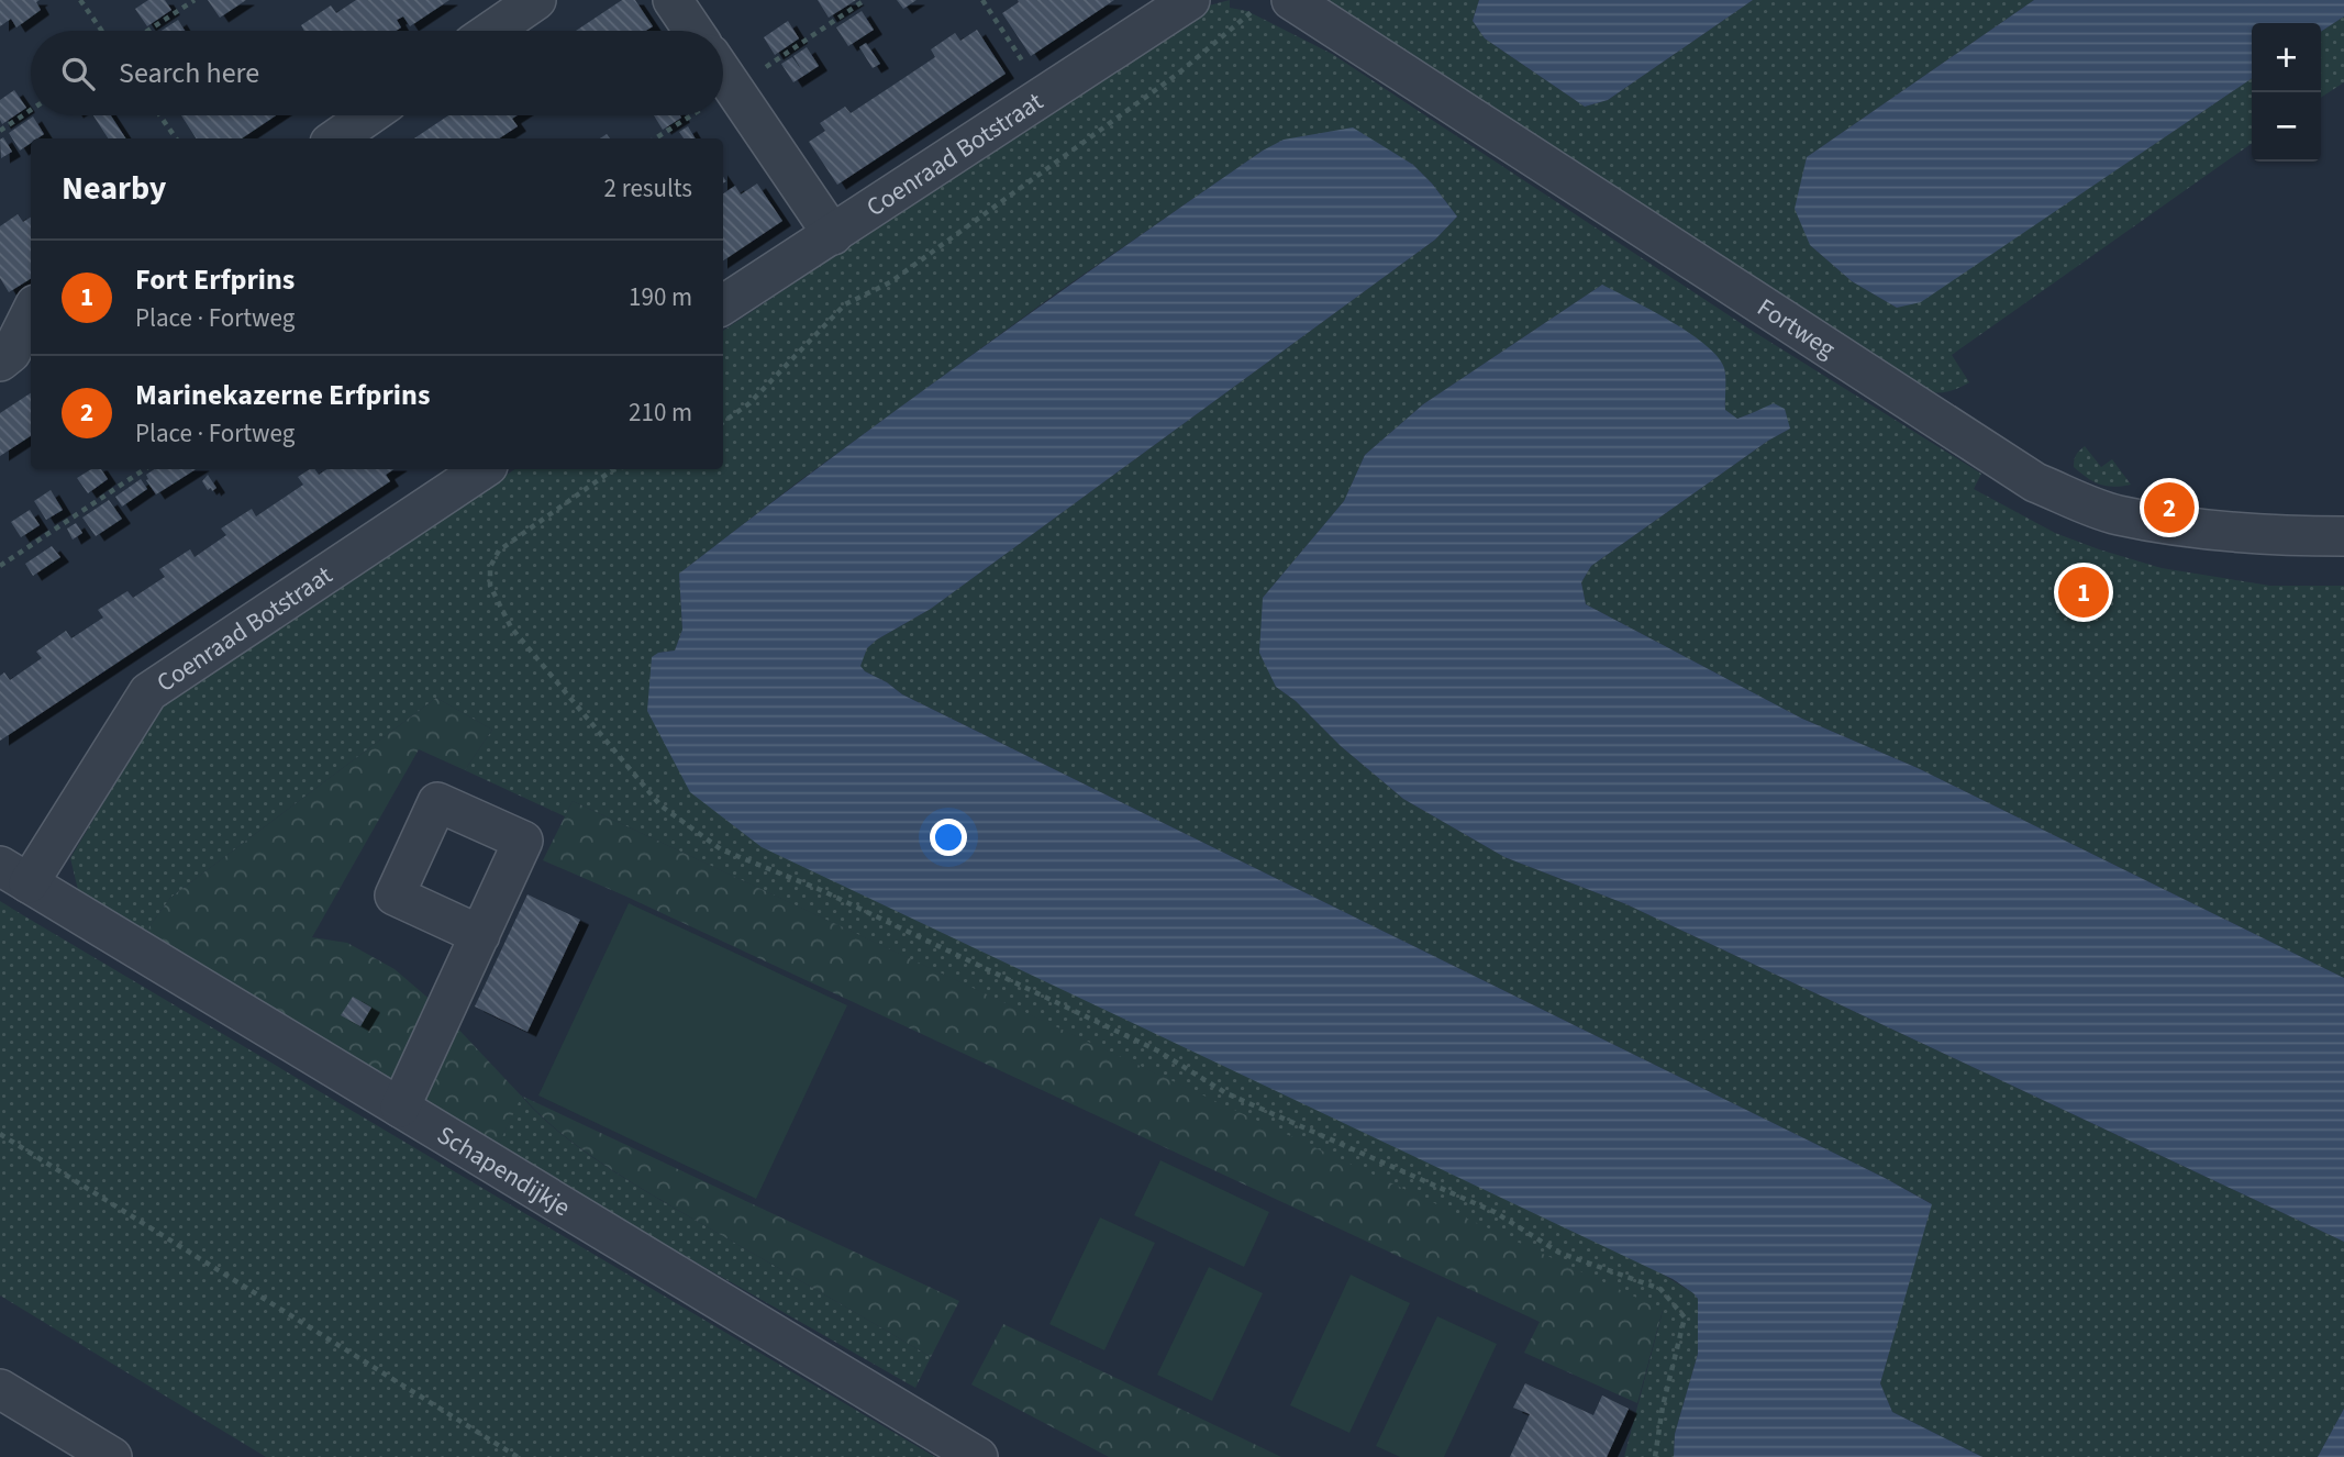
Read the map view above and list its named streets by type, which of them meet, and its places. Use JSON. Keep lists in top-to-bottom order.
{
  "streets": {
    "street": ["Coenraad Botstraat", "Fortweg", "Schapendijkje"]
  },
  "crossings": [
    ["Coenraad Botstraat", "Schapendijkje"]
  ],
  "page": {
    "map_buttons": ["+", "−"],
    "search": "Search here",
    "heading": ["Nearby", "2 results"],
    "list": [
      {
        "mark": "1",
        "name": "Fort Erfprins",
        "note": "Place · Fortweg",
        "value": "190 m"
      },
      {
        "mark": "2",
        "name": "Marinekazerne Erfprins",
        "note": "Place · Fortweg",
        "value": "210 m"
      }
    ],
    "pins": ["2", "1"]
  }
}
